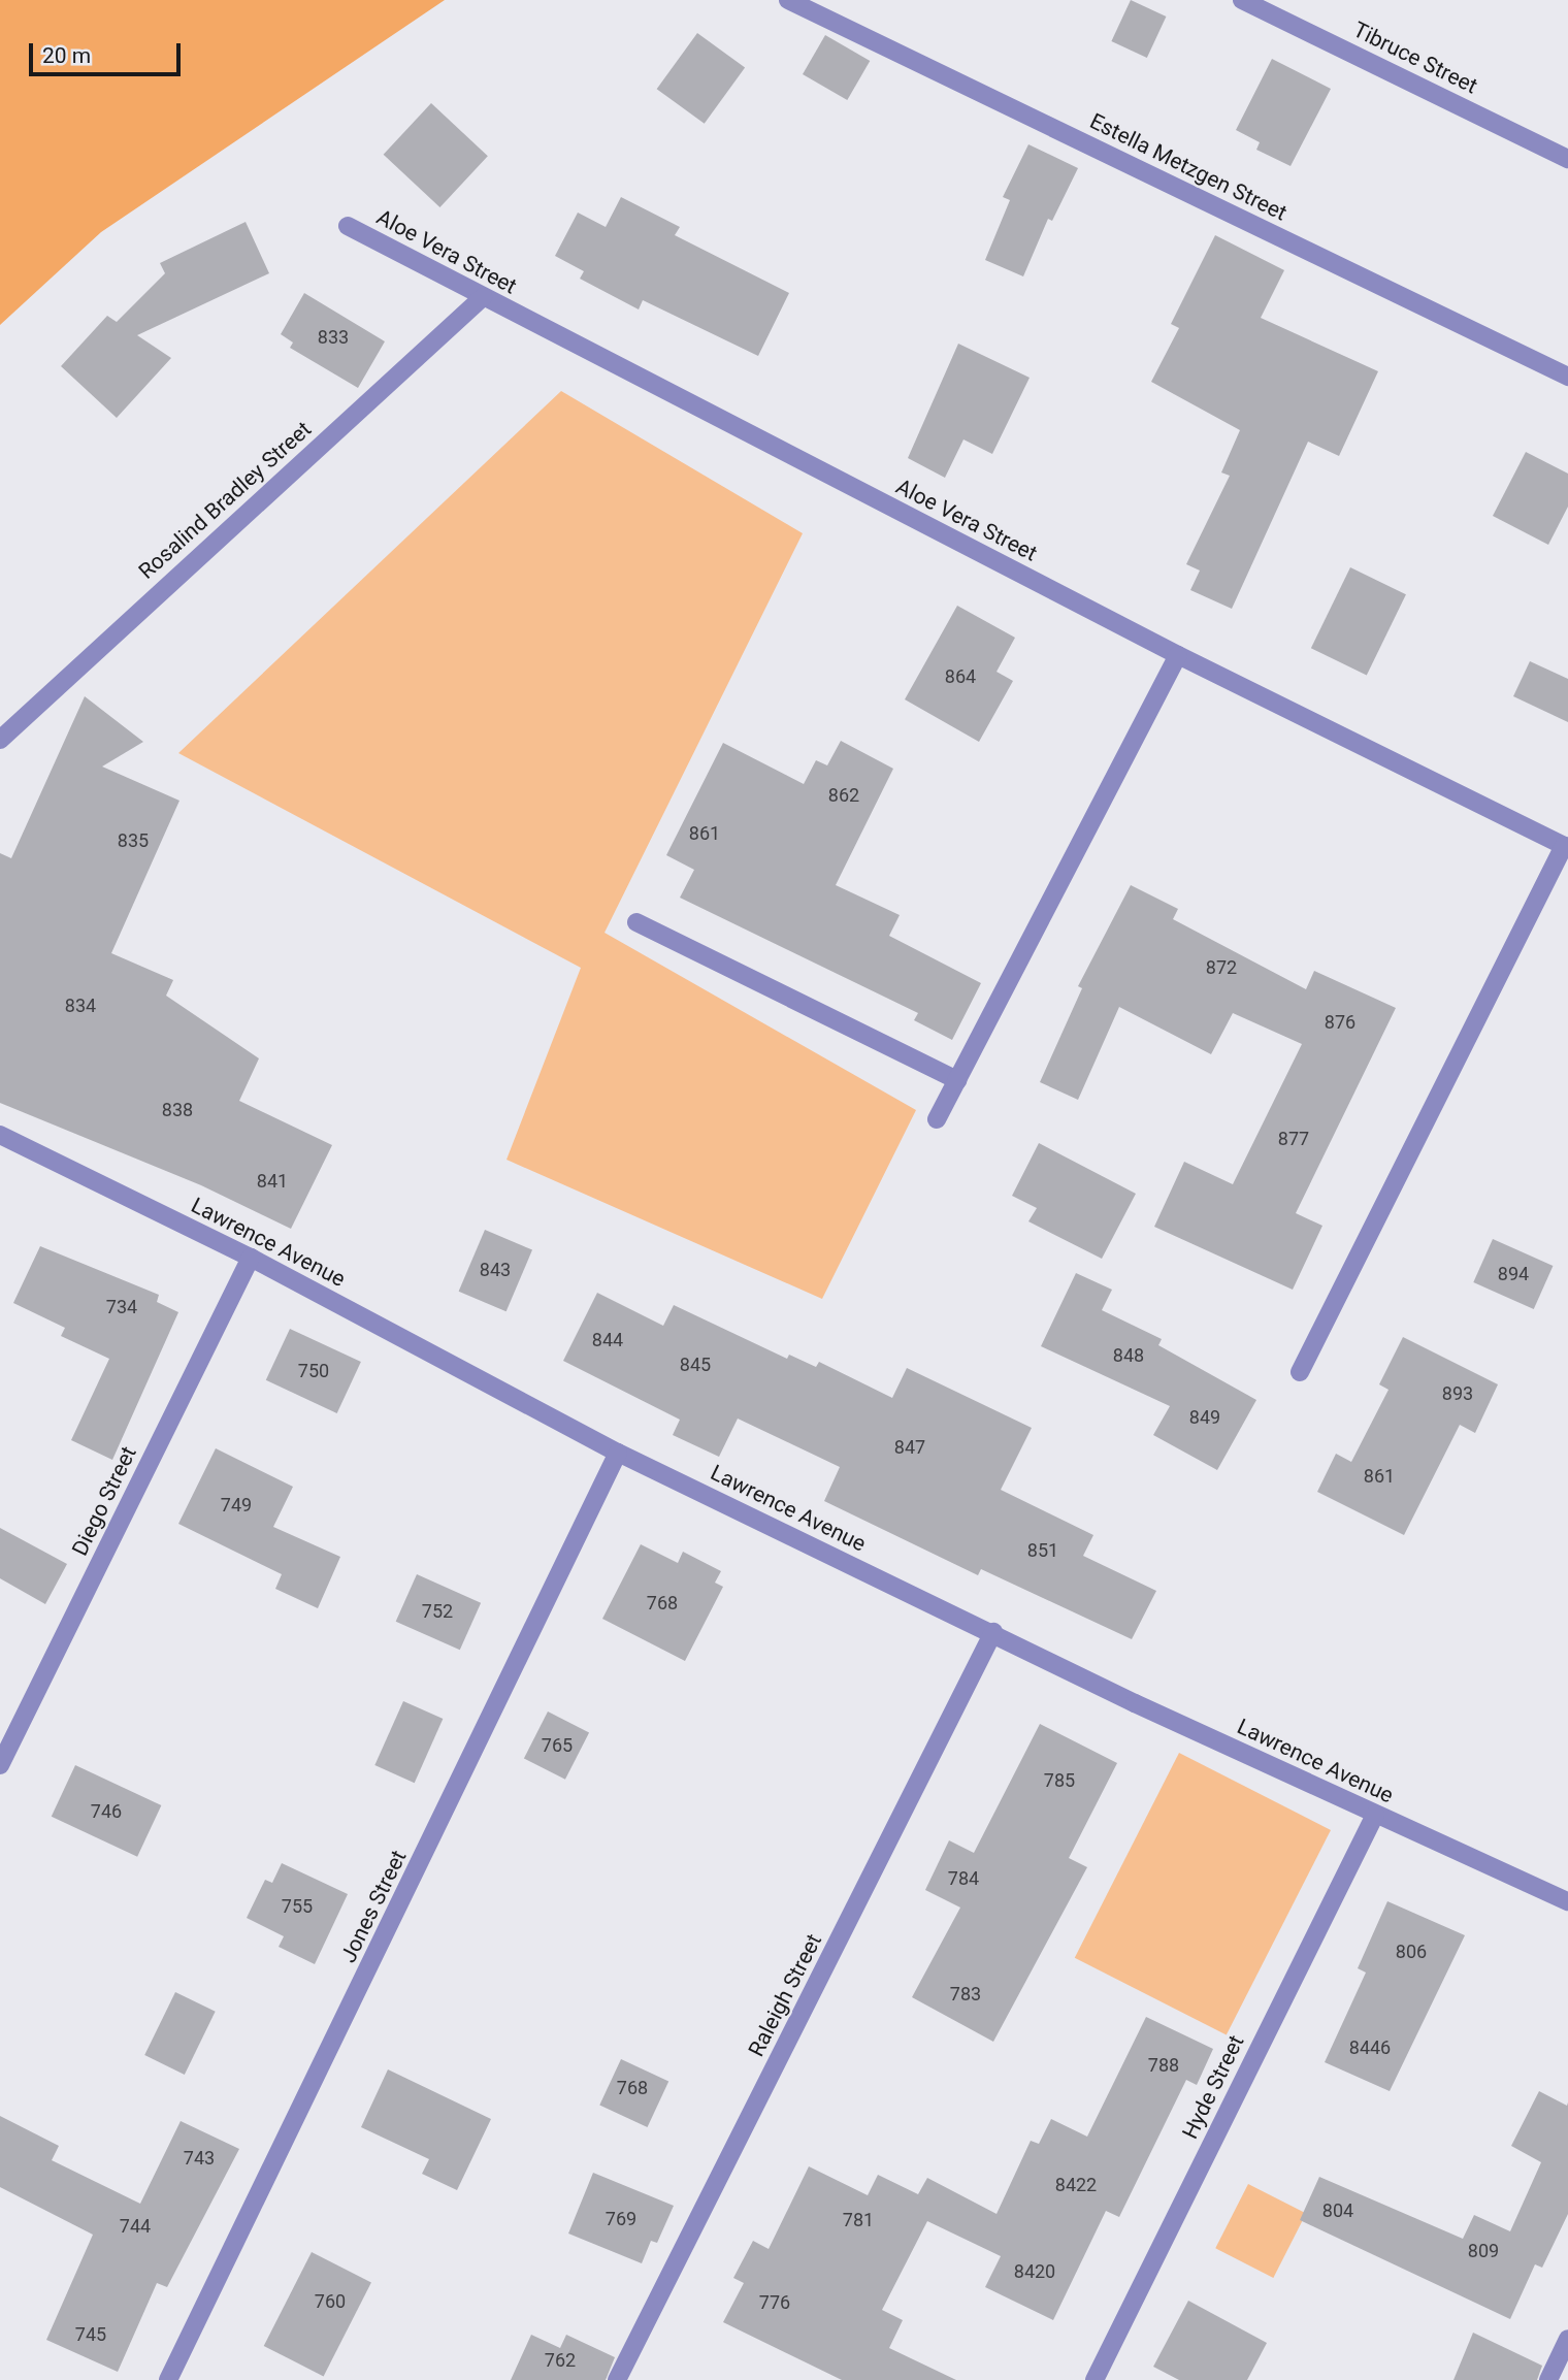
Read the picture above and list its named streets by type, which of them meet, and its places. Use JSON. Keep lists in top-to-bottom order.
{
  "streets": {
    "street": [
      "Tibruce Street",
      "Estella Metzgen Street",
      "Aloe Vera Street",
      "Rosalind Bradley Street",
      "Lawrence Avenue",
      "Diego Street",
      "Jones Street",
      "Raleigh Street",
      "Hyde Street"
    ]
  },
  "crossings": [
    ["Aloe Vera Street", "Rosalind Bradley Street"],
    ["Lawrence Avenue", "Diego Street"],
    ["Lawrence Avenue", "Jones Street"],
    ["Lawrence Avenue", "Raleigh Street"],
    ["Lawrence Avenue", "Hyde Street"]
  ],
  "house_numbers": [
    "833",
    "864",
    "862",
    "861",
    "835",
    "872",
    "834",
    "876",
    "838",
    "877",
    "841",
    "843",
    "894",
    "734",
    "844",
    "848",
    "845",
    "750",
    "893",
    "849",
    "847",
    "861",
    "749",
    "851",
    "768",
    "752",
    "765",
    "785",
    "746",
    "784",
    "755",
    "806",
    "783",
    "8446",
    "788",
    "768",
    "743",
    "8422",
    "804",
    "769",
    "781",
    "744",
    "809",
    "8420",
    "760",
    "776",
    "745",
    "762"
  ],
  "scale_bar": "20 m"
}
